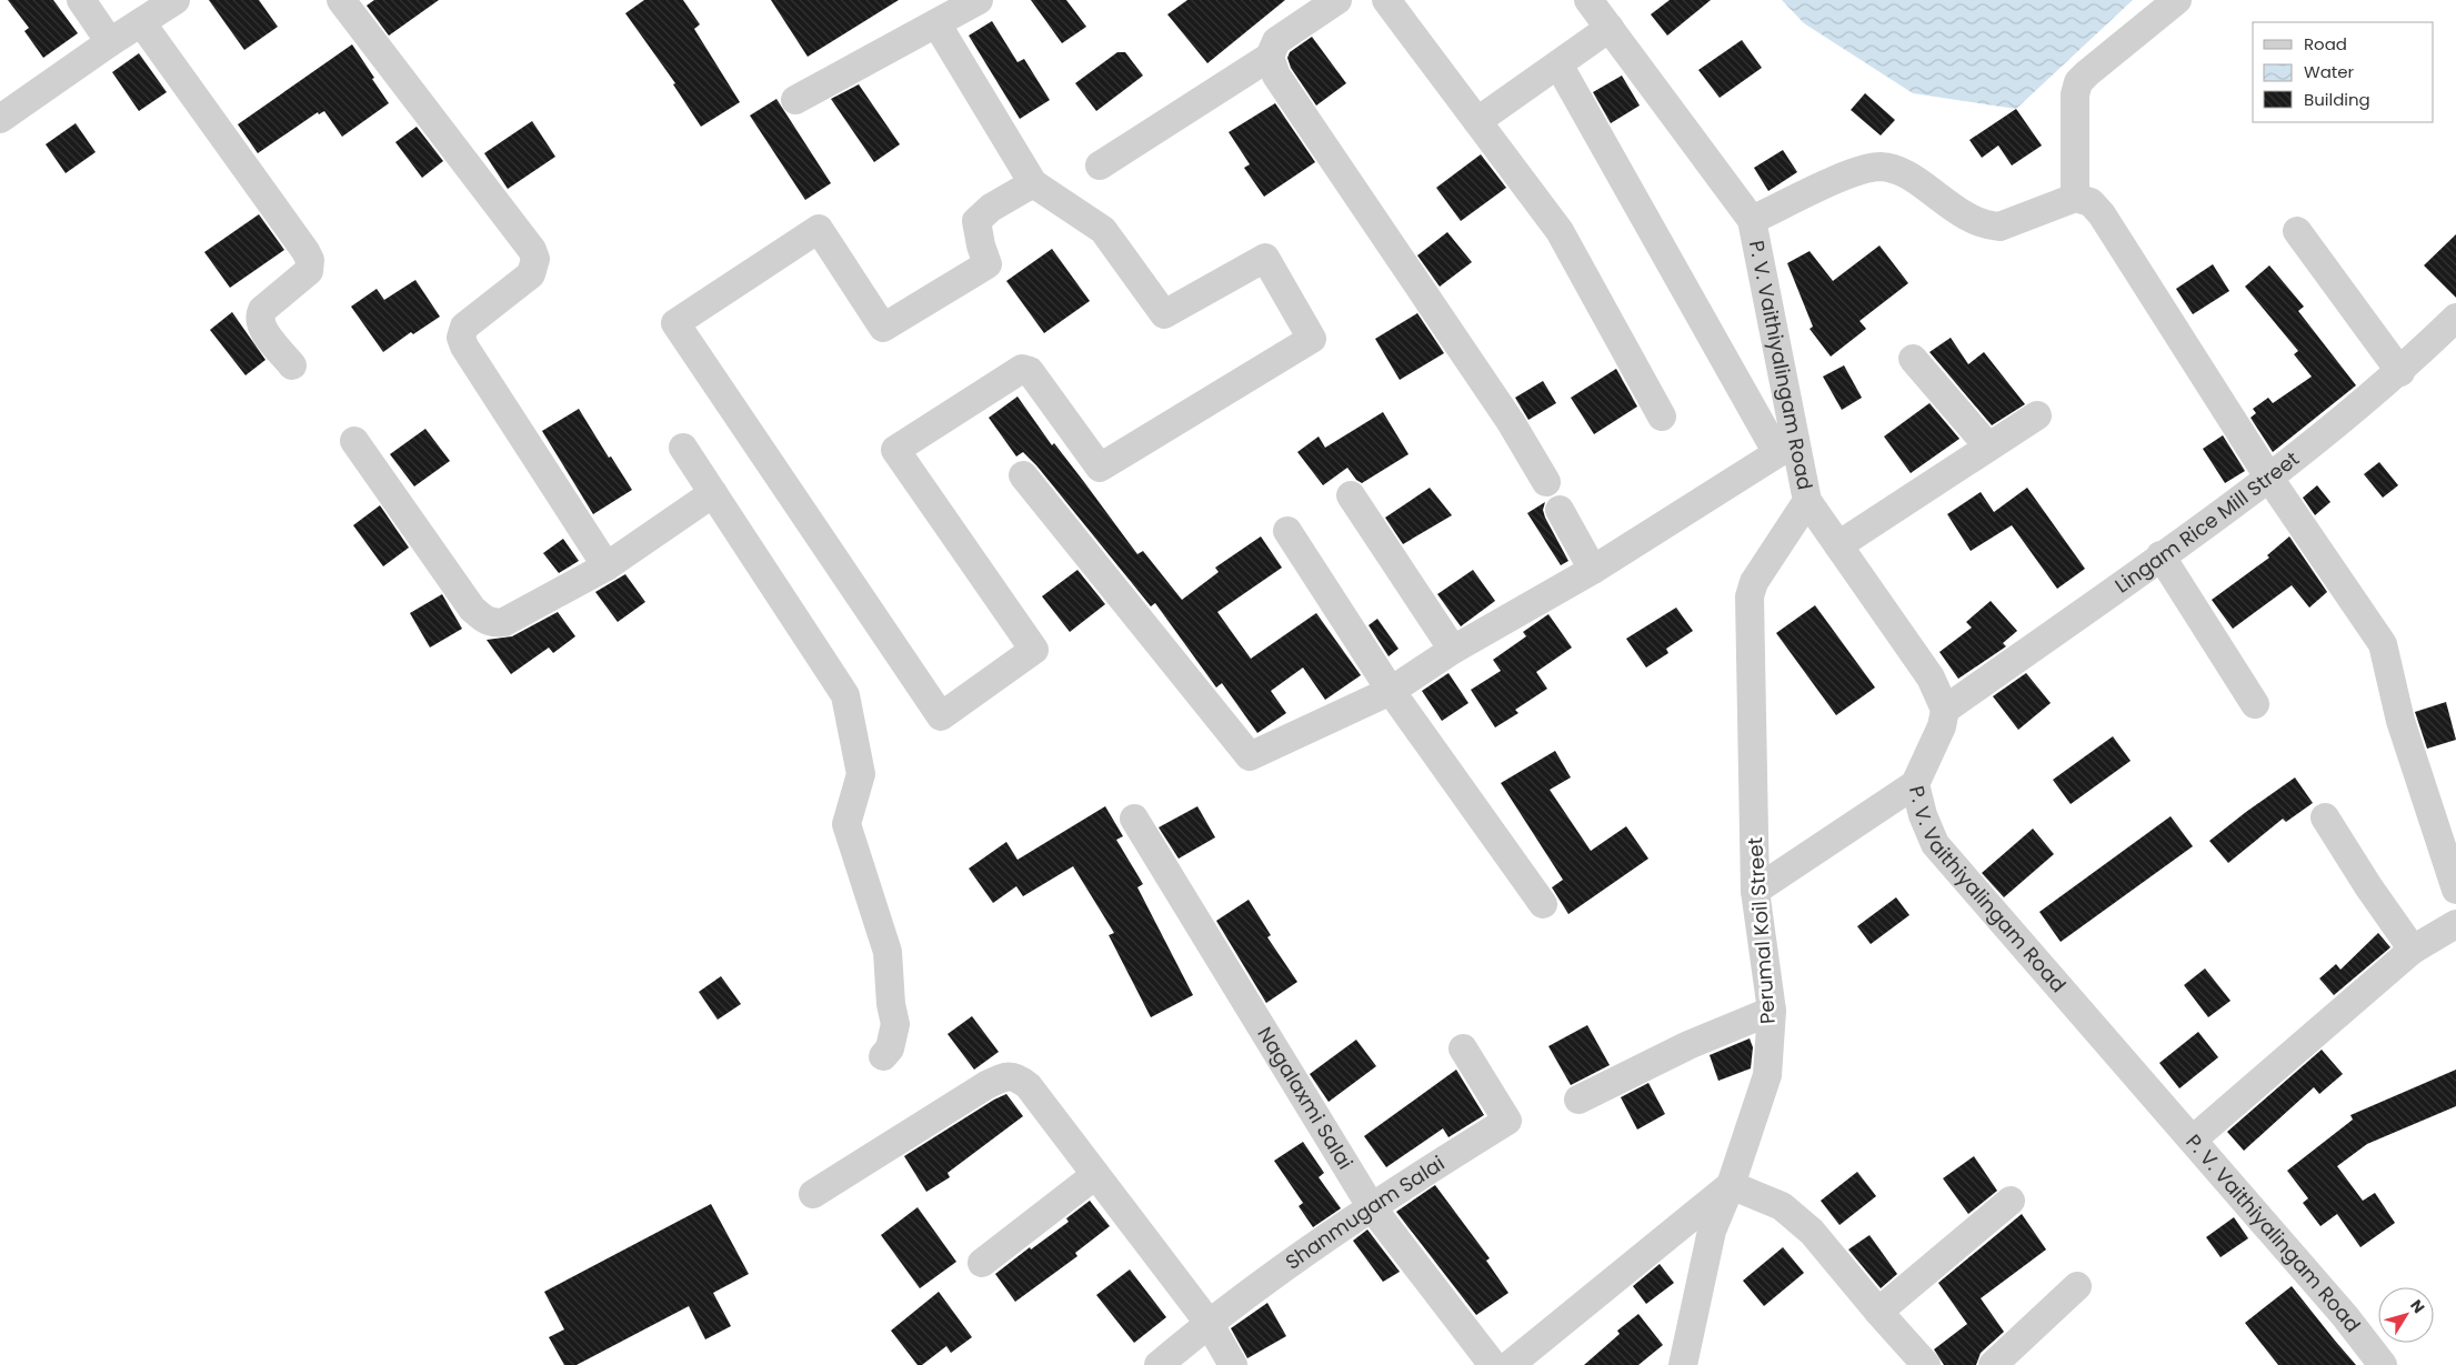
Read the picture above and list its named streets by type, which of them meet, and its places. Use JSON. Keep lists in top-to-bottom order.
{
  "streets": {
    "street": [
      "P. V. Vaithiyalingam Road",
      "Lingam Rice Mill Street",
      "Perumal Koil Street",
      "Nagalaxmi Salai",
      "Shanmugam Salai"
    ]
  },
  "crossings": [
    ["P. V. Vaithiyalingam Road", "Lingam Rice Mill Street"],
    ["P. V. Vaithiyalingam Road", "Perumal Koil Street"],
    ["Nagalaxmi Salai", "Shanmugam Salai"]
  ],
  "legend": ["Road", "Water", "Building"],
  "north": "top right"
}
